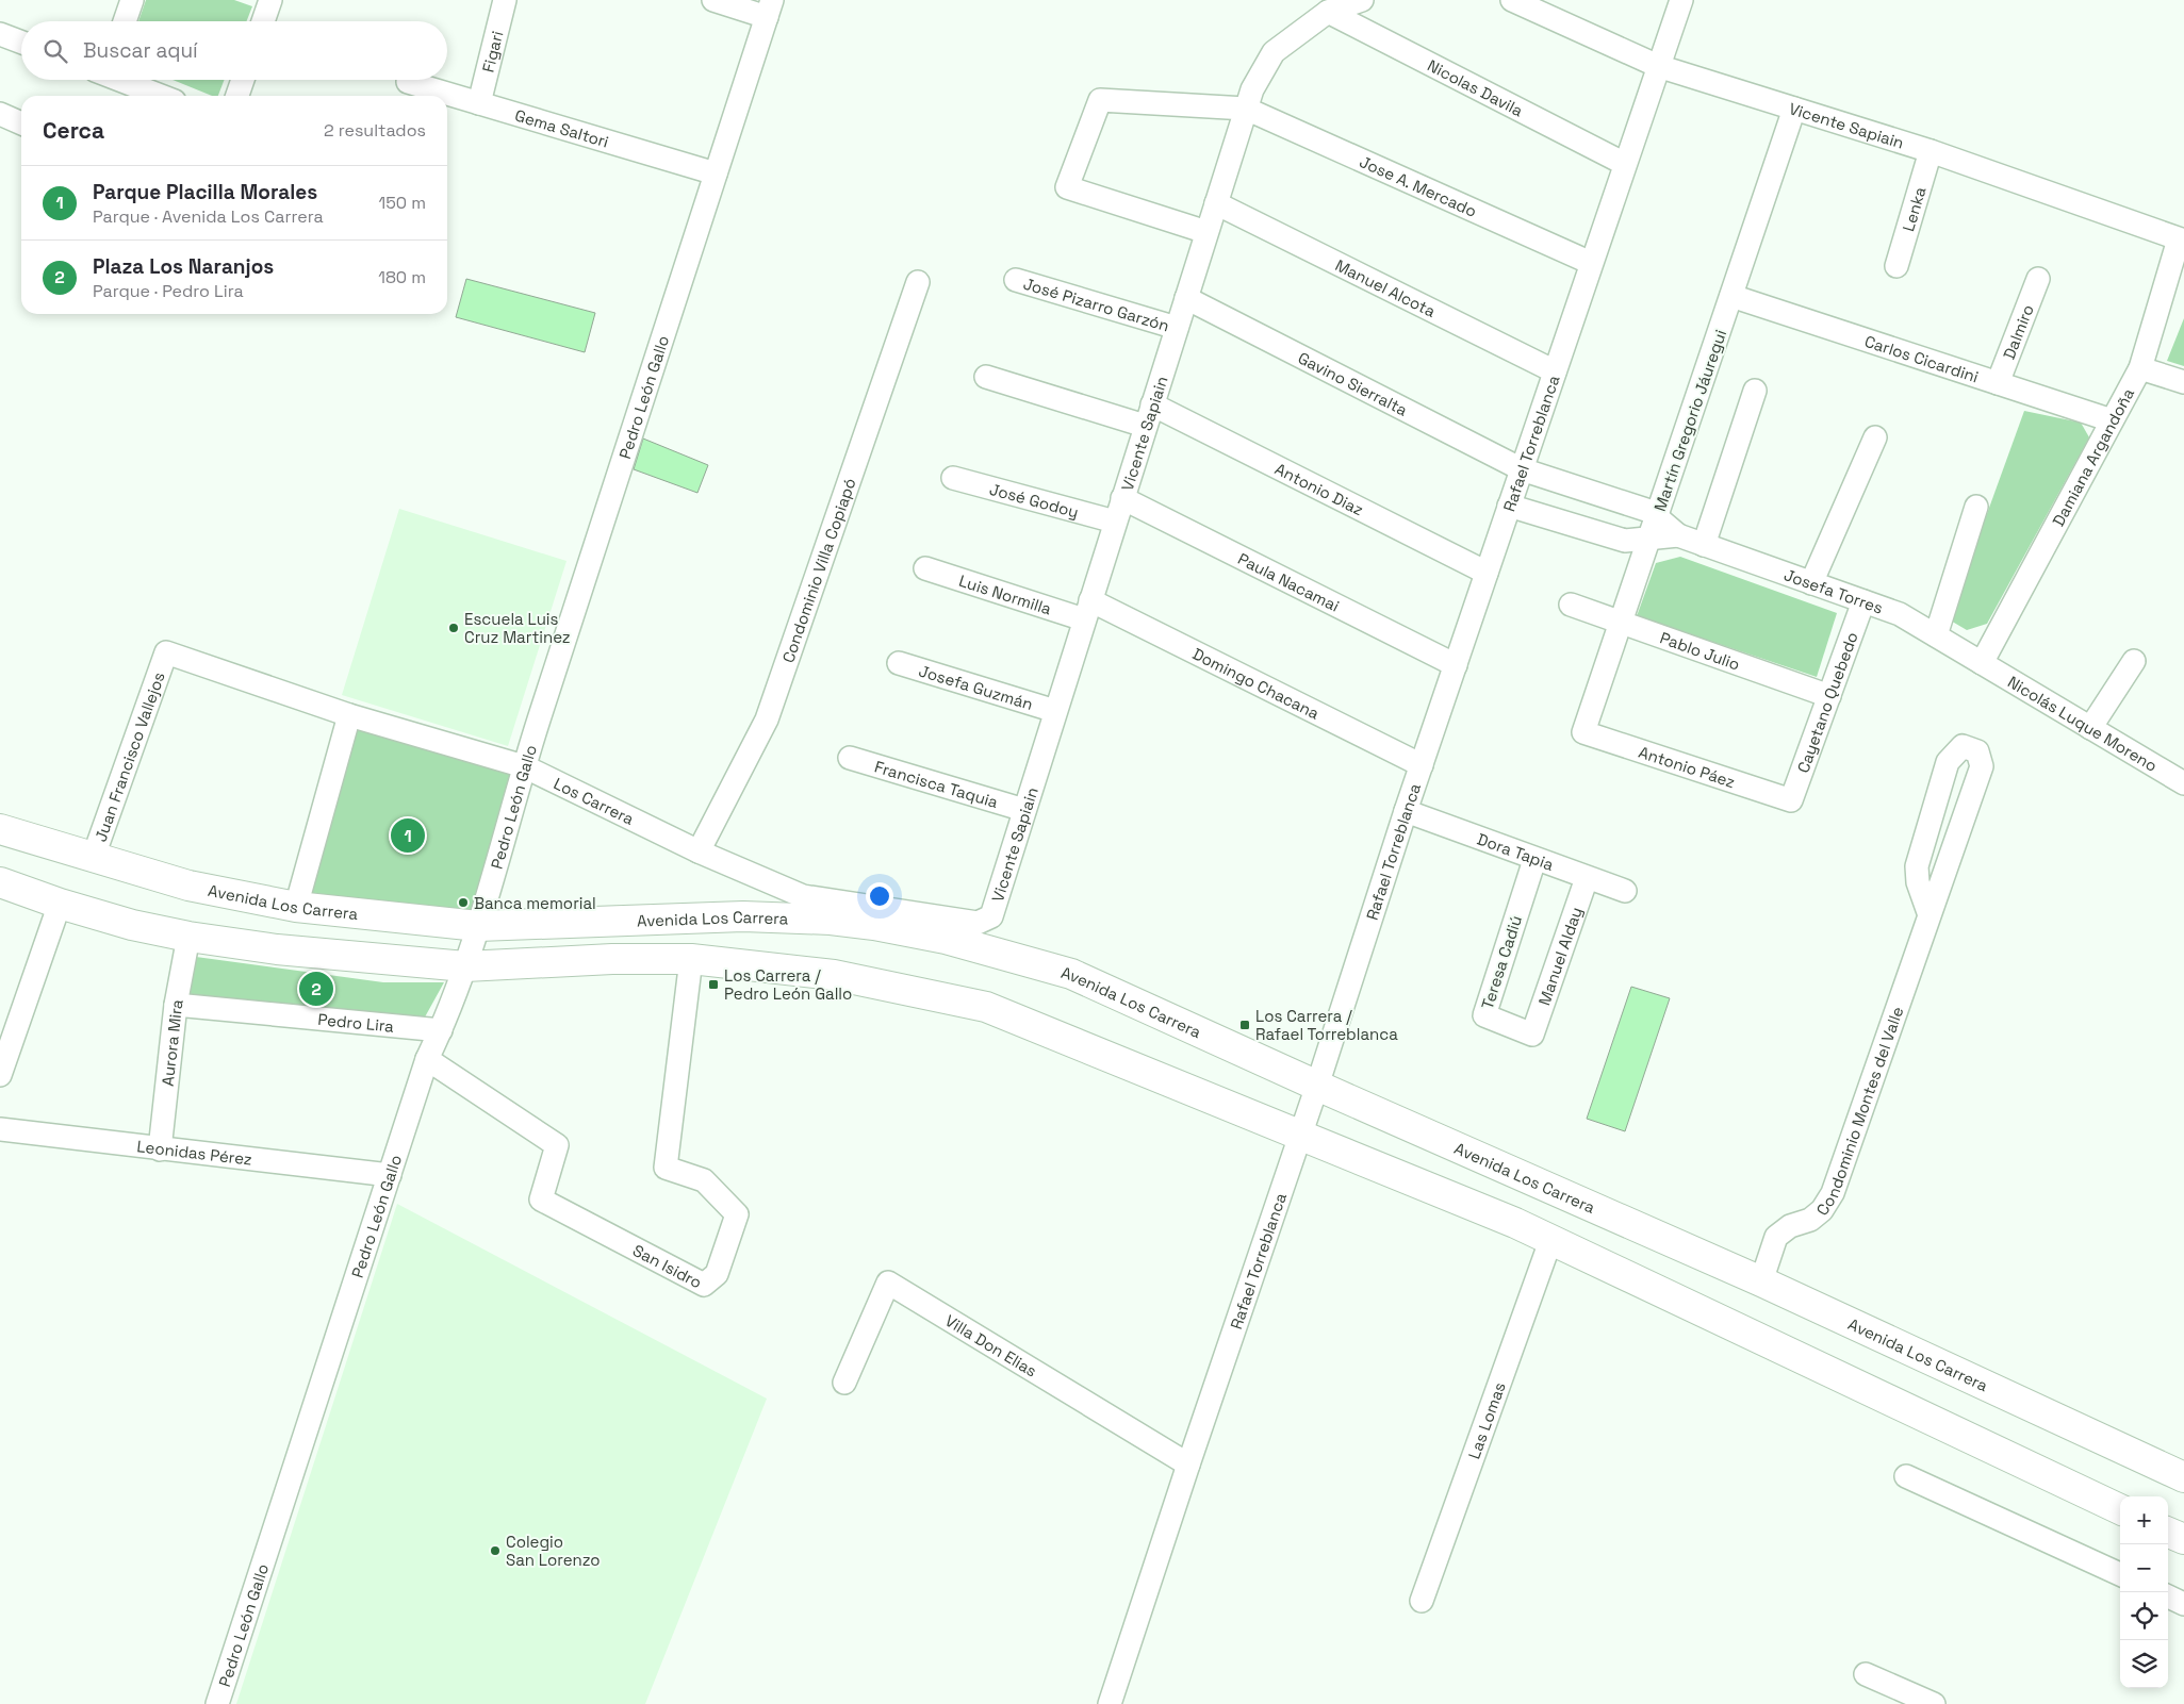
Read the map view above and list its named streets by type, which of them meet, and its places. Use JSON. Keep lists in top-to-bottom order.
{
  "streets": {
    "main road": ["Avenida Los Carrera"],
    "street": [
      "Figari",
      "Nicolas Davila",
      "Vicente Sapiain",
      "Gema Saltori",
      "Jose A. Mercado",
      "Lenka",
      "Manuel Alcota",
      "José Pizarro Garzón",
      "Dalmiro",
      "Carlos Cicardini",
      "Gavino Sierralta",
      "Pedro León Gallo",
      "Martín Gregorio Jáuregui",
      "Rafael Torreblanca",
      "Damiana Argandoña",
      "Antonio Diaz",
      "José Godoy",
      "Condominio Villa Copiapó",
      "Paula Nacamai",
      "Josefa Torres",
      "Luis Normilla",
      "Pablo Julio",
      "Domingo Chacana",
      "Josefa Guzmán",
      "Cayetano Quebedo",
      "Nicolás Luque Moreno",
      "Juan Francisco Vallejos",
      "Antonio Páez",
      "Francisca Taquia",
      "Los Carrera",
      "Dora Tapia",
      "Manuel Alday",
      "Teresa Cadiú",
      "Pedro Lira",
      "Aurora Mira",
      "Condominio Montes del Valle",
      "Leonidas Pérez",
      "San Isidro",
      "Villa Don Elias",
      "Las Lomas"
    ]
  },
  "crossings": [
    ["Figari", "Gema Saltori"],
    ["Nicolas Davila", "Vicente Sapiain"],
    ["Nicolas Davila", "Rafael Torreblanca"],
    ["Vicente Sapiain", "Jose A. Mercado"],
    ["Vicente Sapiain", "Lenka"],
    ["Vicente Sapiain", "Manuel Alcota"],
    ["Vicente Sapiain", "José Pizarro Garzón"],
    ["Vicente Sapiain", "Gavino Sierralta"],
    ["Vicente Sapiain", "Martín Gregorio Jáuregui"],
    ["Vicente Sapiain", "Rafael Torreblanca"],
    ["Vicente Sapiain", "Damiana Argandoña"],
    ["Vicente Sapiain", "Antonio Diaz"],
    ["Vicente Sapiain", "José Godoy"],
    ["Vicente Sapiain", "Paula Nacamai"],
    ["Vicente Sapiain", "Luis Normilla"],
    ["Vicente Sapiain", "Domingo Chacana"],
    ["Vicente Sapiain", "Josefa Guzmán"],
    ["Vicente Sapiain", "Francisca Taquia"],
    ["Vicente Sapiain", "Los Carrera"],
    ["Gema Saltori", "Pedro León Gallo"],
    ["Jose A. Mercado", "Rafael Torreblanca"],
    ["Manuel Alcota", "Rafael Torreblanca"],
    ["Dalmiro", "Carlos Cicardini"],
    ["Carlos Cicardini", "Martín Gregorio Jáuregui"],
    ["Carlos Cicardini", "Damiana Argandoña"],
    ["Gavino Sierralta", "Rafael Torreblanca"],
    ["Pedro León Gallo", "Los Carrera"],
    ["Pedro León Gallo", "Avenida Los Carrera"],
    ["Pedro León Gallo", "Pedro Lira"],
    ["Pedro León Gallo", "Leonidas Pérez"],
    ["Pedro León Gallo", "San Isidro"],
    ["Martín Gregorio Jáuregui", "Josefa Torres"],
    ["Martín Gregorio Jáuregui", "Pablo Julio"],
    ["Martín Gregorio Jáuregui", "Antonio Páez"],
    ["Rafael Torreblanca", "Antonio Diaz"],
    ["Rafael Torreblanca", "Paula Nacamai"],
    ["Rafael Torreblanca", "Josefa Torres"],
    ["Rafael Torreblanca", "Domingo Chacana"],
    ["Rafael Torreblanca", "Dora Tapia"],
    ["Rafael Torreblanca", "Avenida Los Carrera"],
    ["Rafael Torreblanca", "Villa Don Elias"],
    ["Damiana Argandoña", "Josefa Torres"],
    ["Damiana Argandoña", "Nicolás Luque Moreno"],
    ["Condominio Villa Copiapó", "Los Carrera"],
    ["Josefa Torres", "Cayetano Quebedo"],
    ["Josefa Torres", "Nicolás Luque Moreno"],
    ["Luis Normilla", "Domingo Chacana"],
    ["Pablo Julio", "Cayetano Quebedo"],
    ["Cayetano Quebedo", "Antonio Páez"],
    ["Juan Francisco Vallejos", "Los Carrera"],
    ["Juan Francisco Vallejos", "Avenida Los Carrera"],
    ["Dora Tapia", "Manuel Alday"],
    ["Dora Tapia", "Teresa Cadiú"],
    ["Avenida Los Carrera", "Condominio Montes del Valle"],
    ["Manuel Alday", "Teresa Cadiú"],
    ["Pedro Lira", "Aurora Mira"],
    ["Aurora Mira", "Leonidas Pérez"]
  ],
  "places": {
    "other": ["Escuela Luis Cruz Martinez", "Banca memorial", "Colegio San Lorenzo"],
    "transit": ["Los Carrera / Pedro León Gallo", "Los Carrera / Rafael Torreblanca"]
  },
  "page": {
    "search": "Buscar aquí",
    "heading": ["Cerca", "2 resultados"],
    "list": [
      {
        "mark": "1",
        "name": "Parque Placilla Morales",
        "note": "Parque · Avenida Los Carrera",
        "value": "150 m"
      },
      {
        "mark": "2",
        "name": "Plaza Los Naranjos",
        "note": "Parque · Pedro Lira",
        "value": "180 m"
      }
    ],
    "pins": ["1", "2"],
    "map_buttons": ["+", "−"]
  }
}
